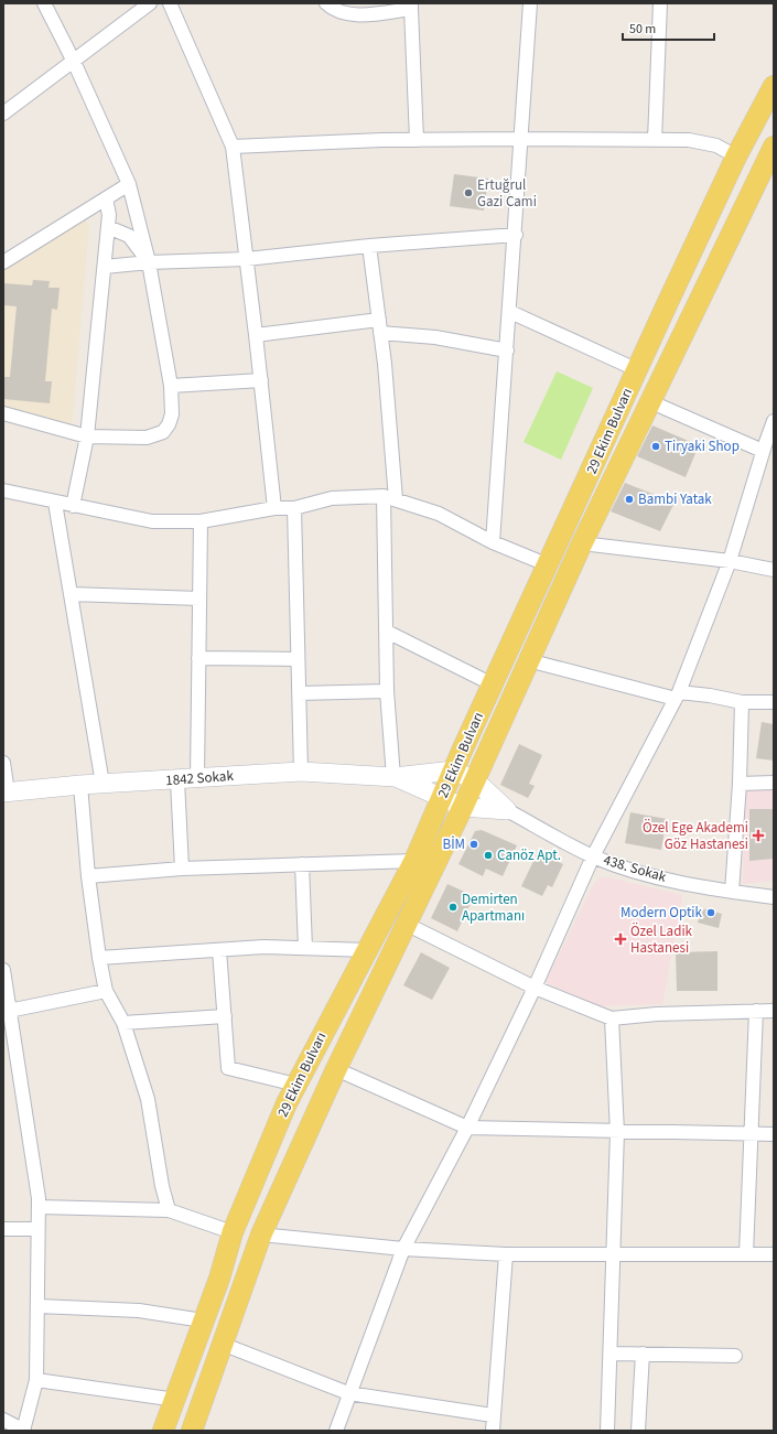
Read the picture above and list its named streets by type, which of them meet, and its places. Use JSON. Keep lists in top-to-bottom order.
{
  "streets": {
    "main road": ["29 Ekim Bulvarı"],
    "street": ["1842 Sokak", "438. Sokak"]
  },
  "places": {
    "other": [
      "Ertuğrul Gazi Cami",
      "Tiryaki Shop",
      "Bambi Yatak",
      "BİM",
      "Canöz Apt.",
      "Demirten Apartmanı",
      "Modern Optik"
    ],
    "health": ["Özel Ege Akademi Göz Hastanesi", "Özel Ladik Hastanesi"]
  },
  "scale_bar": "50 m"
}
